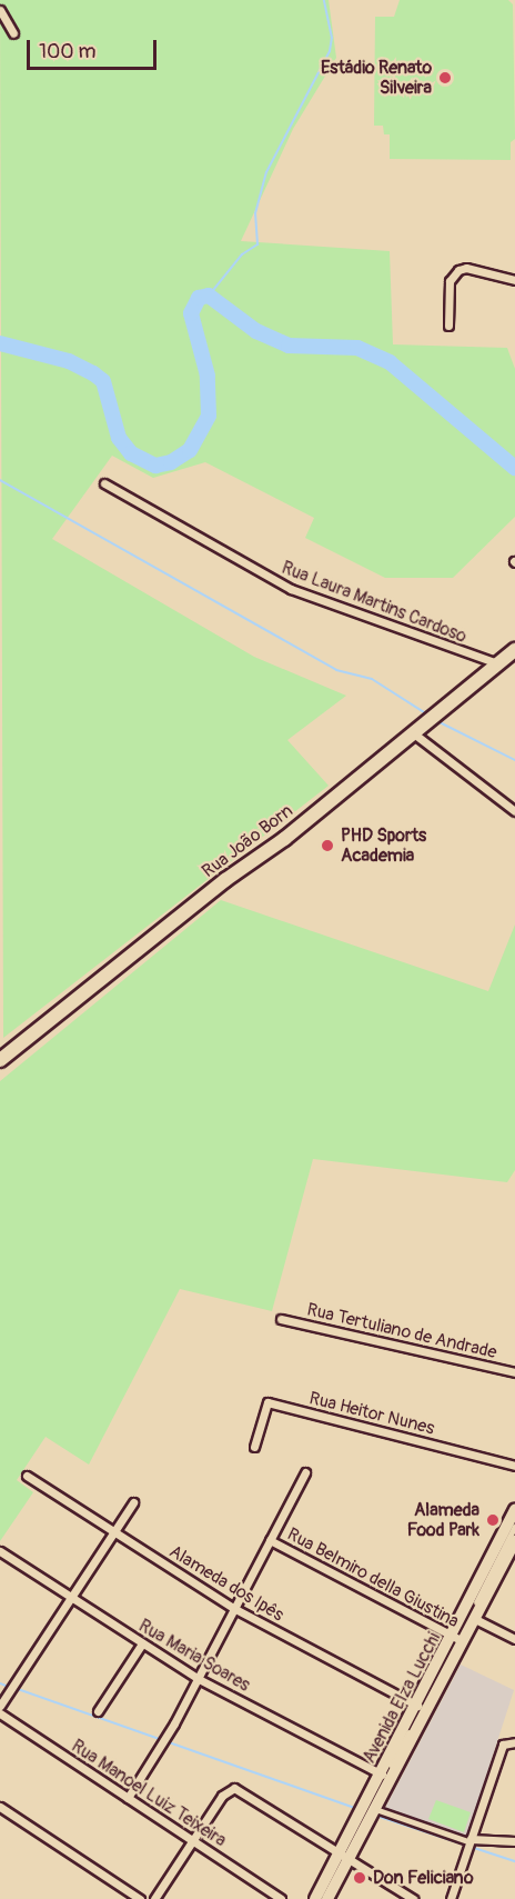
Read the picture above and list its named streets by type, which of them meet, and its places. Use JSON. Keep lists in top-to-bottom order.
{
  "streets": {
    "main road": ["Rua João Born", "Avenida Elza Lucchi"],
    "street": [
      "Rua Laura Martins Cardoso",
      "Rua Tertuliano de Andrade",
      "Rua Heitor Nunes",
      "Rua Belmiro della Giustina",
      "Alameda dos Ipês",
      "Rua Maria Soares",
      "Rua Manoel Luiz Teixeira"
    ]
  },
  "crossings": [
    ["Rua Laura Martins Cardoso", "Rua João Born"],
    ["Rua Belmiro della Giustina", "Avenida Elza Lucchi"],
    ["Alameda dos Ipês", "Avenida Elza Lucchi"],
    ["Rua Maria Soares", "Avenida Elza Lucchi"]
  ],
  "places": [
    "Estádio Renato Silveira",
    "PHD Sports Academia",
    "Alameda Food Park",
    "Don Feliciano"
  ],
  "scale_bar": "100 m"
}
